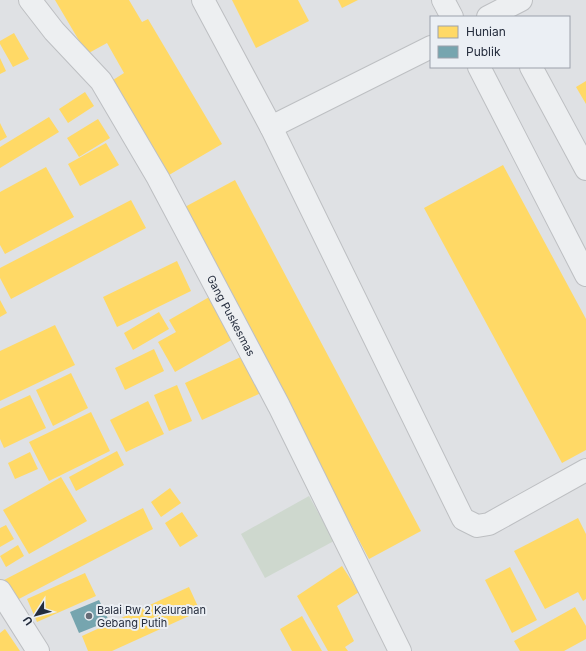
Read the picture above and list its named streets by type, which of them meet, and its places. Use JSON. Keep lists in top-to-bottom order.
{
  "streets": {
    "street": ["Gang Puskesmas"]
  },
  "places": ["Balai Rw 2 Kelurahan Gebang Putih"],
  "legend": ["Hunian", "Publik"],
  "north": "bottom left"
}
